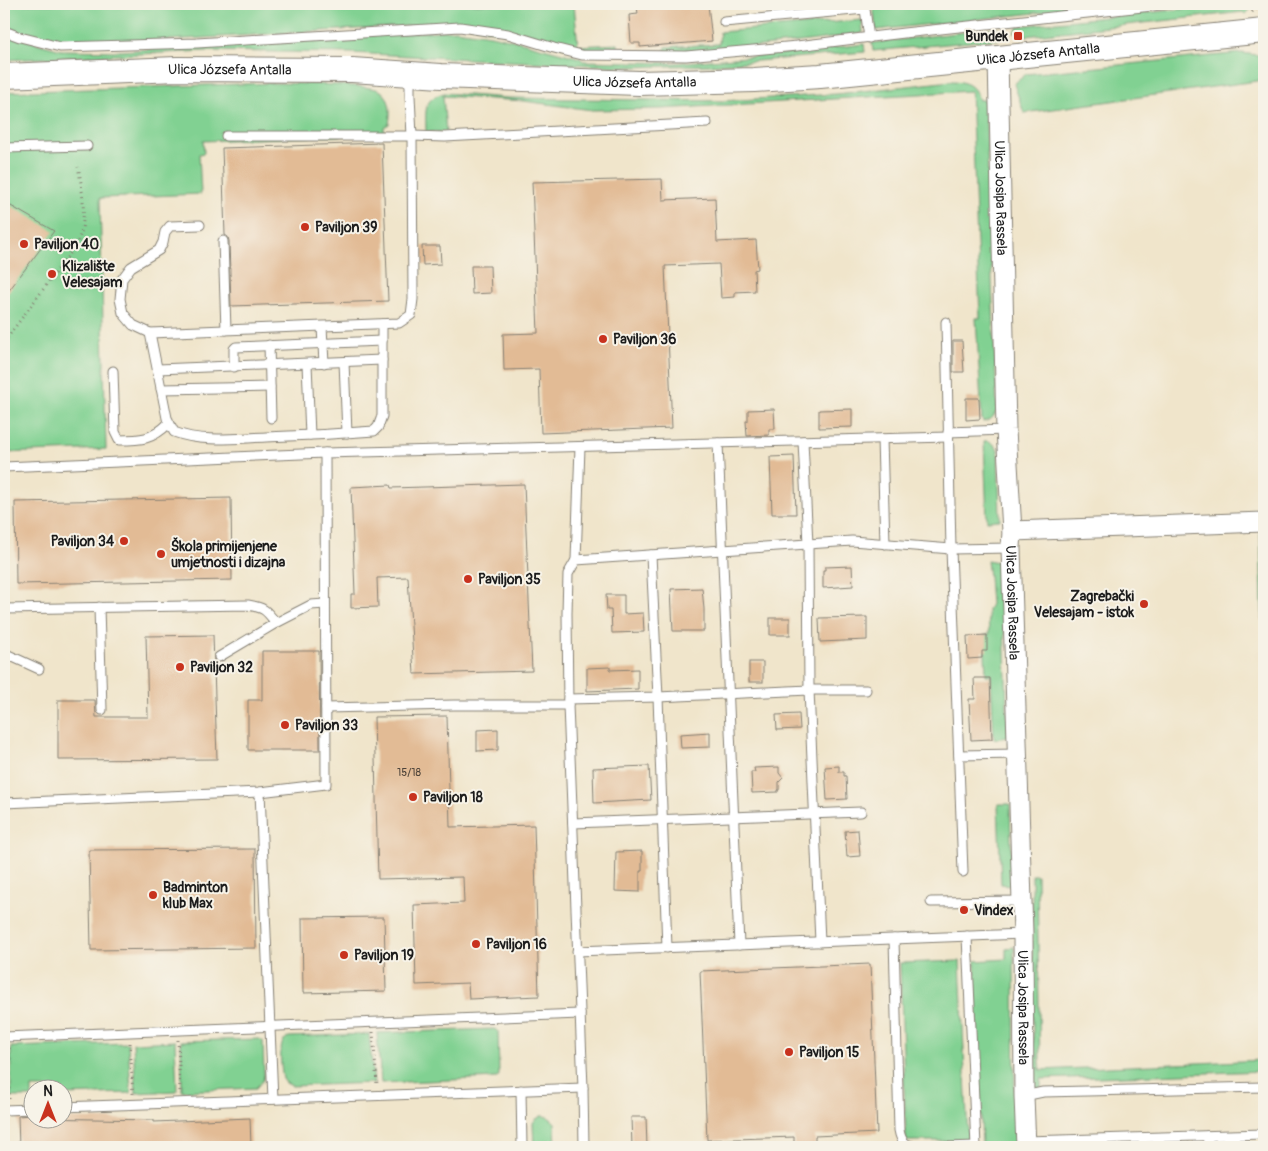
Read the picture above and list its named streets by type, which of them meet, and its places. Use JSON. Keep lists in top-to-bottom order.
{
  "streets": {
    "street": ["Ulica Józsefa Antalla", "Ulica Josipa Rassela"]
  },
  "crossings": [
    ["Ulica Józsefa Antalla", "Ulica Josipa Rassela"]
  ],
  "places": {
    "transit": ["Bundek"],
    "other": [
      "Paviljon 39",
      "Paviljon 40",
      "Klizalište Velesajam",
      "Paviljon 36",
      "Paviljon 34",
      "Škola primijenjene umjetnosti i dizajna",
      "Paviljon 35",
      "Zagrebački Velesajam - istok",
      "Paviljon 32",
      "Paviljon 33",
      "Paviljon 18",
      "Badminton klub Max",
      "Vindex",
      "Paviljon 16",
      "Paviljon 19",
      "Paviljon 15"
    ]
  },
  "house_numbers": ["15/18"],
  "north": "top"
}
